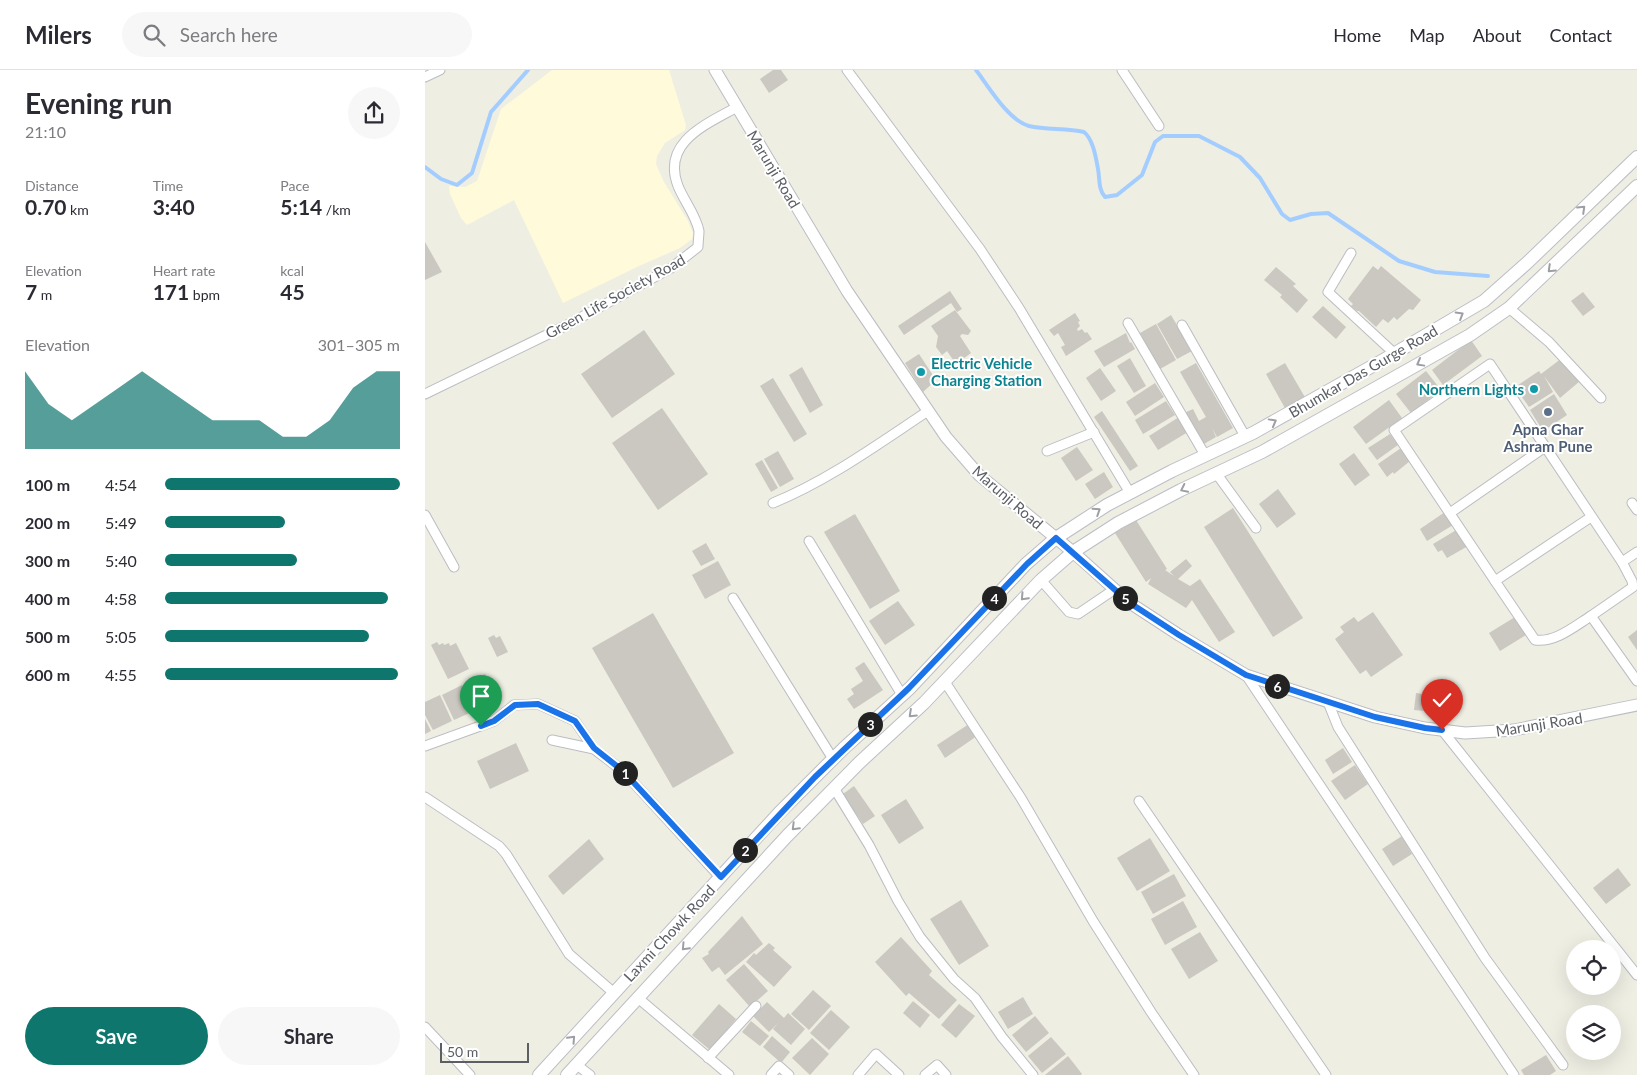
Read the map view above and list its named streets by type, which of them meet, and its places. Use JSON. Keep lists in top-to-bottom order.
{
  "streets": {
    "main road": ["Bhumkar Das Gurge Road", "Laxmi Chowk Road"],
    "street": ["Marunji Road", "Green Life Society Road"]
  },
  "crossings": [
    ["Marunji Road", "Green Life Society Road"],
    ["Marunji Road", "Bhumkar Das Gurge Road"],
    ["Marunji Road", "Laxmi Chowk Road"],
    ["Bhumkar Das Gurge Road", "Laxmi Chowk Road"]
  ],
  "places": ["Electric Vehicle Charging Station", "Northern Lights", "Apna Ghar Ashram Pune"],
  "scale_bar": "50 m",
  "page": {
    "header": "Milers",
    "search": "Search here",
    "nav": [
      "Home",
      "Map",
      "About",
      "Contact"
    ],
    "heading": ["Evening run", "21:10"],
    "stats": [
      ["Distance", "0.70 km"],
      ["Time", "3:40"],
      ["Pace", "5:14 /km"],
      ["Elevation", "7 m"],
      ["Heart rate", "171 bpm"],
      ["kcal", "45"]
    ],
    "chart": ["Elevation", "301–305 m"],
    "list": [
      {
        "name": "100 m",
        "note": "4:54"
      },
      {
        "name": "200 m",
        "note": "5:49"
      },
      {
        "name": "300 m",
        "note": "5:40"
      },
      {
        "name": "400 m",
        "note": "4:58"
      },
      {
        "name": "500 m",
        "note": "5:05"
      },
      {
        "name": "600 m",
        "note": "4:55"
      }
    ],
    "pins": [
      "4",
      "5",
      "6",
      "3",
      "1",
      "2"
    ],
    "buttons": ["Save", "Share"],
    "scale": "50 m"
  }
}
